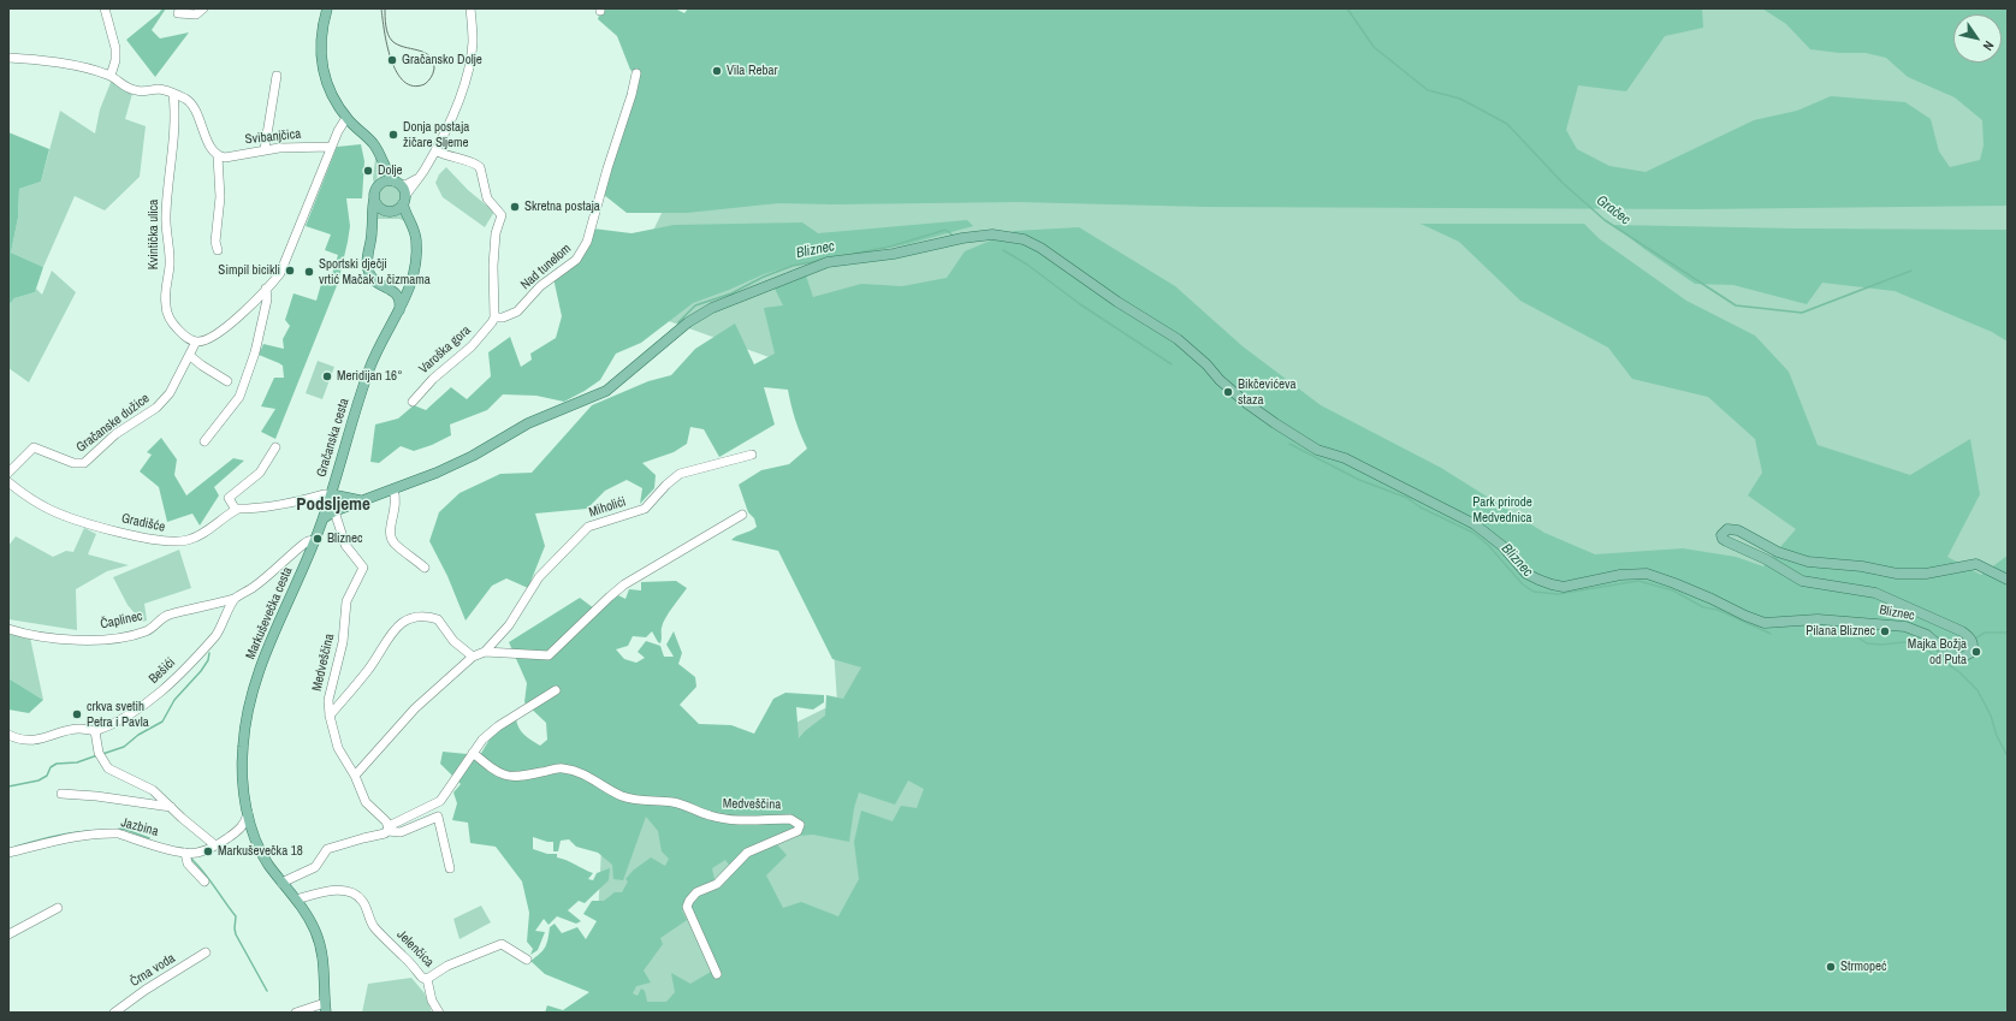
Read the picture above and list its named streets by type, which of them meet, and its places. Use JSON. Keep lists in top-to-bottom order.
{
  "streets": {
    "main road": ["Gračanska cesta", "Markuševečka cesta", "Bliznec"],
    "street": [
      "Svibanjčica",
      "Kvintička ulica",
      "Nad tunelom",
      "Varoška gora",
      "Gračanske dužice",
      "Miholići",
      "Gradišće",
      "Čaplinec",
      "Medveščina",
      "Bešići",
      "Jazbina",
      "Jelenčica",
      "Črna voda"
    ]
  },
  "crossings": [
    ["Kvintička ulica", "Gračanske dužice"],
    ["Nad tunelom", "Varoška gora"],
    ["Gračanska cesta", "Markuševečka cesta"],
    ["Gračanska cesta", "Bliznec"],
    ["Miholići", "Medveščina"],
    ["Markuševečka cesta", "Bliznec"],
    ["Markuševečka cesta", "Jazbina"],
    ["Markuševečka cesta", "Jelenčica"],
    ["Bliznec", "Medveščina"],
    ["Čaplinec", "Bešići"]
  ],
  "districts": ["Podsljeme"],
  "water": ["Gračec", "Bliznec"],
  "parks": ["Park prirode Medvednica"],
  "places": [
    "Gračansko Dolje",
    "Vila Rebar",
    "Donja postaja žičare Sljeme",
    "Dolje",
    "Skretna postaja",
    "Simpil bicikli",
    "Sportski dječji vrtić Mačak u čizmama",
    "Meridijan 16°",
    "Bikčevićeva staza",
    "Bliznec",
    "Pilana Bliznec",
    "Majka Božja od Puta",
    "crkva svetih Petra i Pavla",
    "Markuševečka 18",
    "Strmopeć"
  ],
  "north": "bottom right"
}
